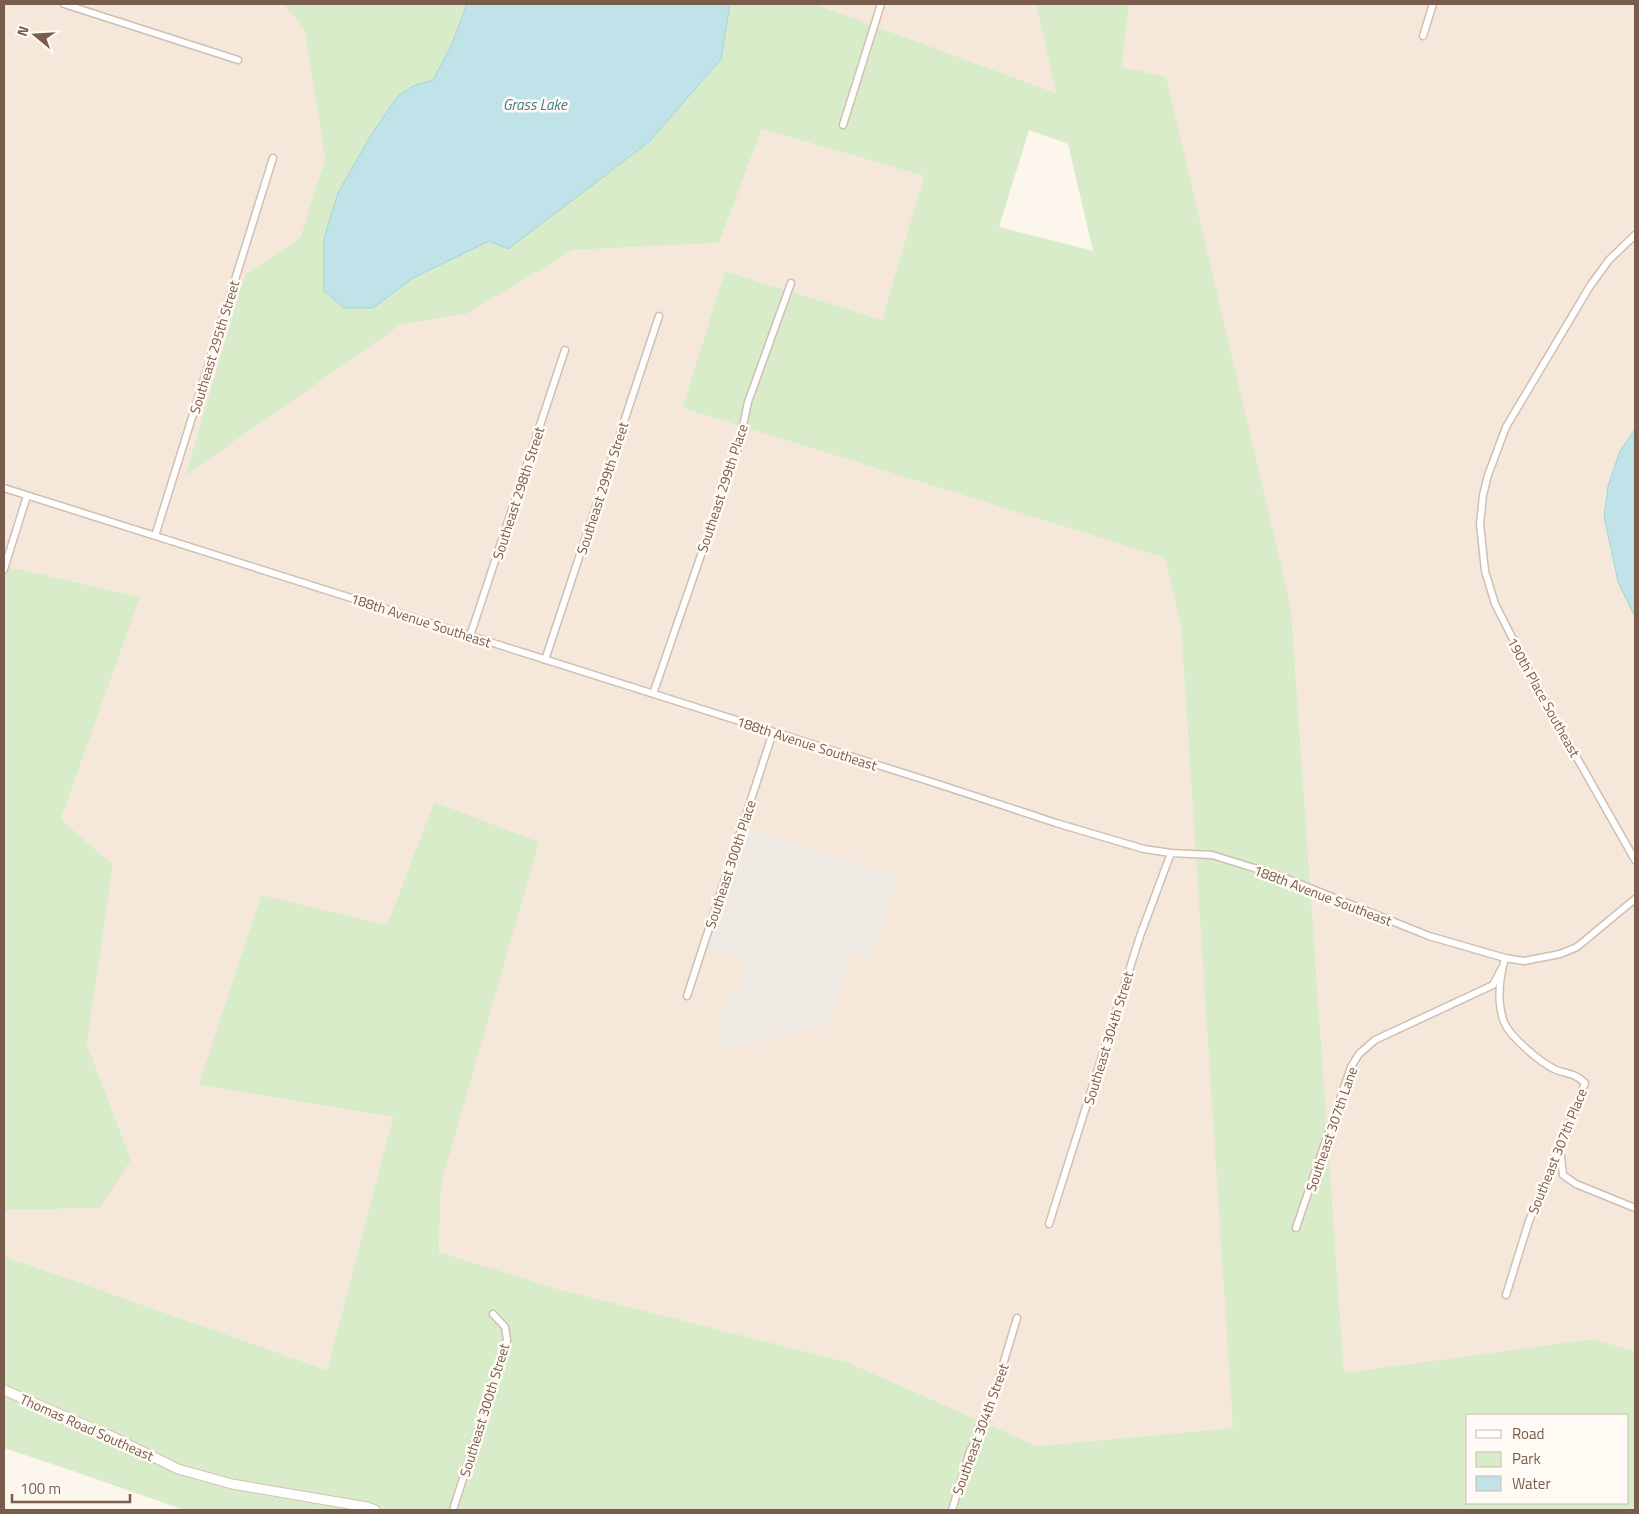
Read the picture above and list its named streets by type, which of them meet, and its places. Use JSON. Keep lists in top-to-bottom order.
{
  "streets": {
    "street": [
      "Southeast 295th Street",
      "Southeast 299th Street",
      "Southeast 299th Place",
      "Southeast 298th Street",
      "188th Avenue Southeast",
      "190th Place Southeast",
      "Southeast 300th Place",
      "Southeast 304th Street",
      "Southeast 307th Lane",
      "Southeast 307th Place",
      "Southeast 300th Street",
      "Thomas Road Southeast"
    ]
  },
  "crossings": [
    ["Southeast 295th Street", "188th Avenue Southeast"],
    ["Southeast 299th Street", "188th Avenue Southeast"],
    ["Southeast 299th Place", "188th Avenue Southeast"],
    ["Southeast 298th Street", "188th Avenue Southeast"],
    ["188th Avenue Southeast", "Southeast 300th Place"],
    ["188th Avenue Southeast", "Southeast 304th Street"],
    ["188th Avenue Southeast", "Southeast 307th Lane"],
    ["188th Avenue Southeast", "Southeast 307th Place"],
    ["Southeast 307th Lane", "Southeast 307th Place"]
  ],
  "water": ["Grass Lake"],
  "legend": ["Road", "Park", "Water"],
  "scale_bar": "100 m",
  "north": "left"
}
